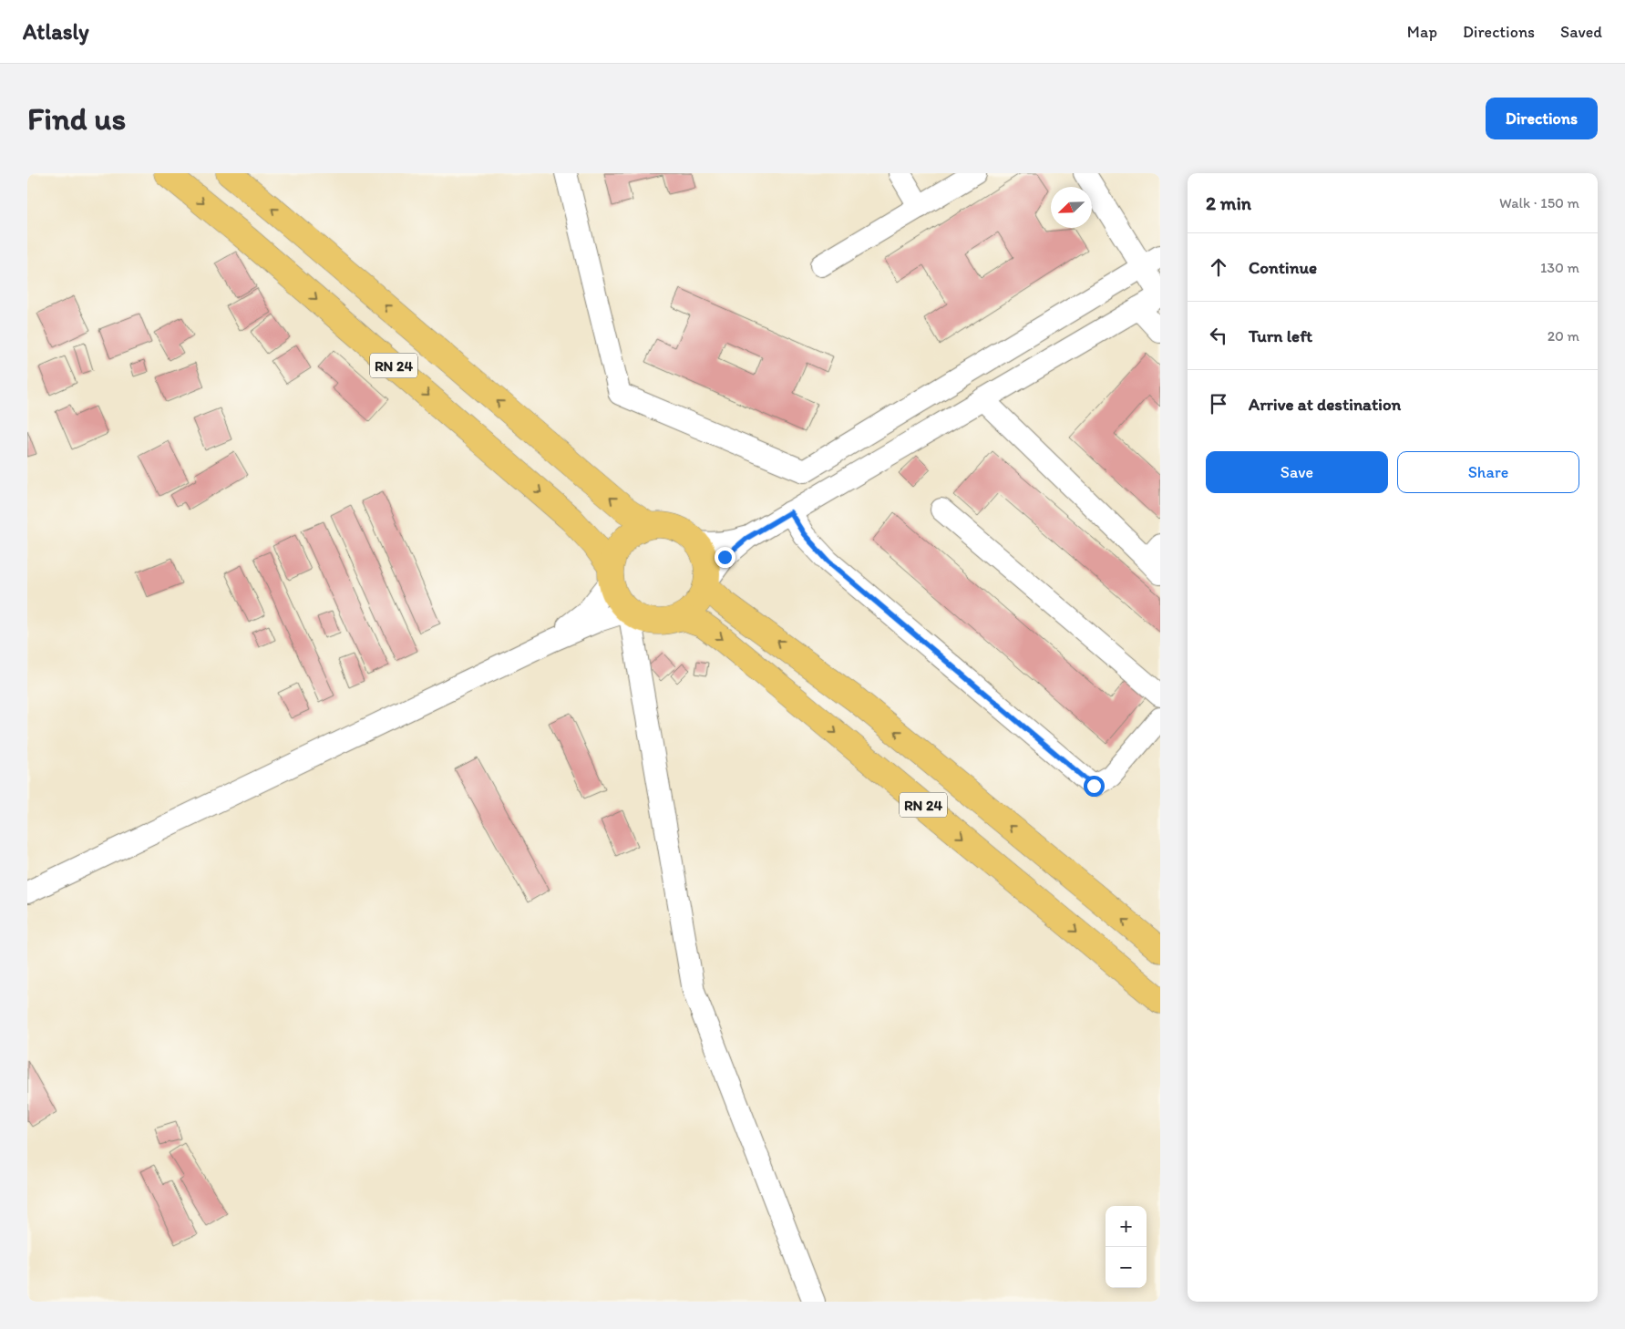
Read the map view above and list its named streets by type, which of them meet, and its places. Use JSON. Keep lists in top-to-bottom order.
{
  "streets": {
    "highway": ["RN 24"]
  },
  "north": "bottom left",
  "page": {
    "header": "Atlasly",
    "nav": ["Map", "Directions", "Saved"],
    "buttons": [
      "Directions",
      ["Save", "Share"]
    ],
    "title": "Find us",
    "heading": ["2 min", "Walk · 150 m"],
    "list": [
      ["Continue", "130 m"],
      ["Turn left", "20 m"],
      "Arrive at destination"
    ],
    "map_buttons": ["+", "−"]
  }
}
